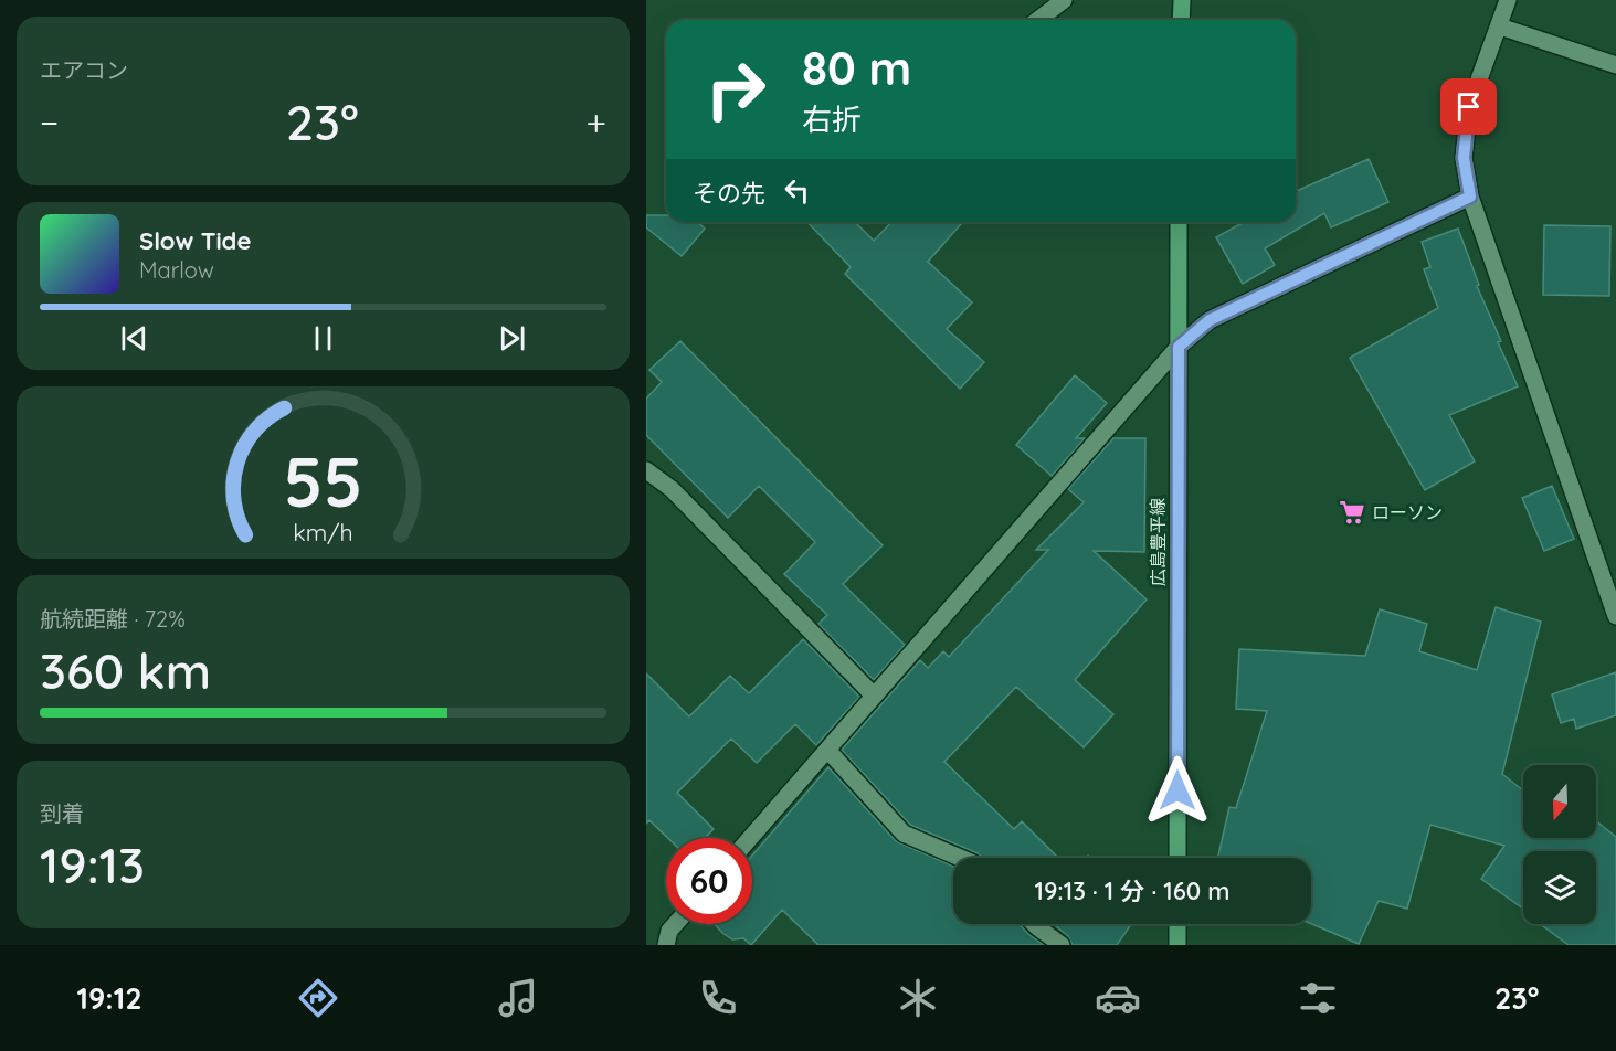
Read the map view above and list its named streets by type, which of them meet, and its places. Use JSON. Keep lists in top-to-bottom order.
{
  "streets": {
    "main road": ["広島豊平線"]
  },
  "places": {
    "supermarket": ["ローソン"]
  },
  "north": "bottom",
  "page": {
    "tile": [
      "エアコン",
      ["航続距離 · 72%", "360 km"],
      ["到着", "19:13"]
    ],
    "turn": ["80 m", "右折"],
    "heat": ["−", "23°", "+"],
    "then": "その先",
    "song": ["Slow Tide", "Marlow"],
    "limit": "60",
    "trip": "19:13 · 1 分 · 160 m",
    "tabs": ["19:12", "23°"],
    "gauge": ["55", "km/h"]
  }
}
